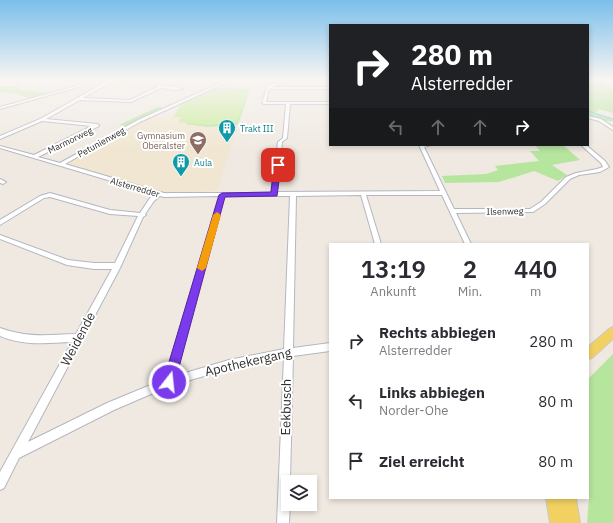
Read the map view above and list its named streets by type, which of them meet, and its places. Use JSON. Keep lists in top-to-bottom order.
{
  "streets": {
    "street": [
      "Marmorweg",
      "Petunienweg",
      "Alsterredder",
      "Ilsenweg",
      "Weidende",
      "Apothekergang",
      "Eekbusch"
    ]
  },
  "crossings": [
    ["Marmorweg", "Alsterredder"],
    ["Petunienweg", "Alsterredder"],
    ["Alsterredder", "Weidende"],
    ["Alsterredder", "Eekbusch"],
    ["Weidende", "Apothekergang"],
    ["Apothekergang", "Eekbusch"]
  ],
  "places": {
    "building": ["Trakt III", "Aula"],
    "school or university": ["Gymnasium Oberalster"]
  },
  "page": {
    "turn": ["280 m", "Alsterredder"],
    "eta": [
      "13:19",
      "Ankunft",
      "2",
      "Min.",
      "440",
      "m"
    ],
    "list": [
      {
        "name": "Rechts abbiegen",
        "note": "Alsterredder",
        "value": "280 m"
      },
      {
        "name": "Links abbiegen",
        "note": "Norder-Ohe",
        "value": "80 m"
      },
      {
        "name": "Ziel erreicht",
        "value": "80 m"
      }
    ]
  }
}
